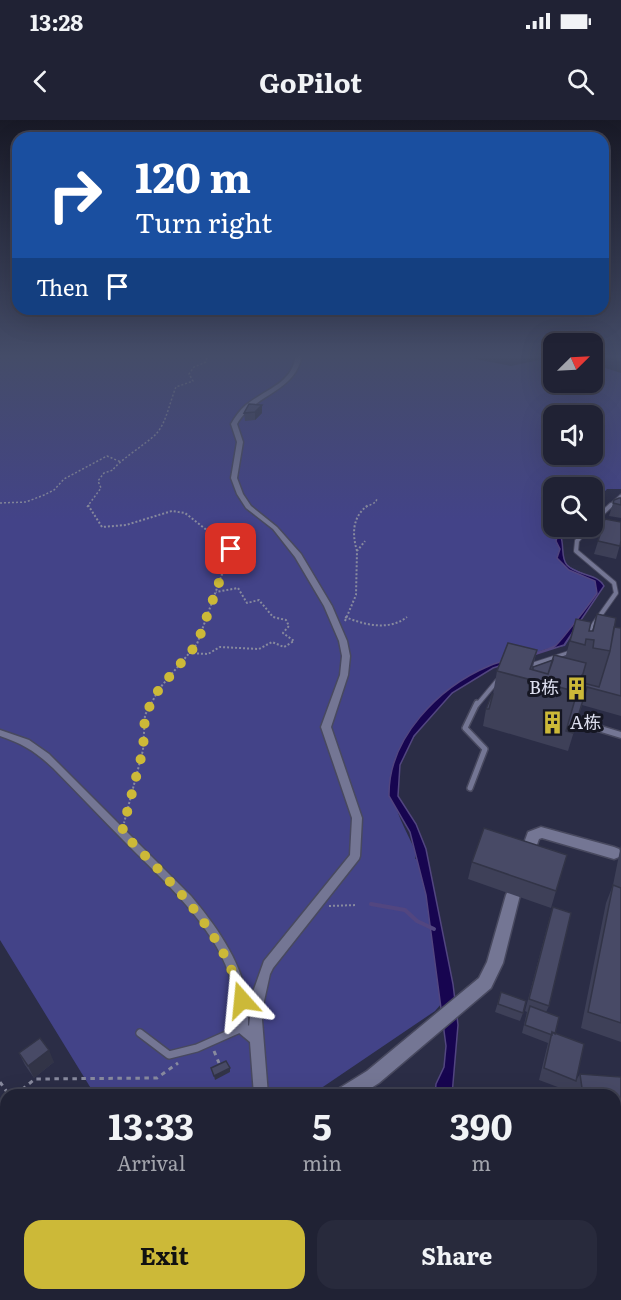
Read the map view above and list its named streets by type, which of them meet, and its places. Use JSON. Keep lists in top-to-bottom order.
{
  "places": {
    "building": ["B栋", "A栋"]
  },
  "north": "top right",
  "page": {
    "status": "13:28",
    "header": "GoPilot",
    "turn": ["120 m", "Turn right"],
    "then": "Then",
    "eta": [
      "13:33",
      "Arrival",
      "5",
      "min",
      "390",
      "m"
    ],
    "buttons": ["Exit", "Share"]
  }
}
